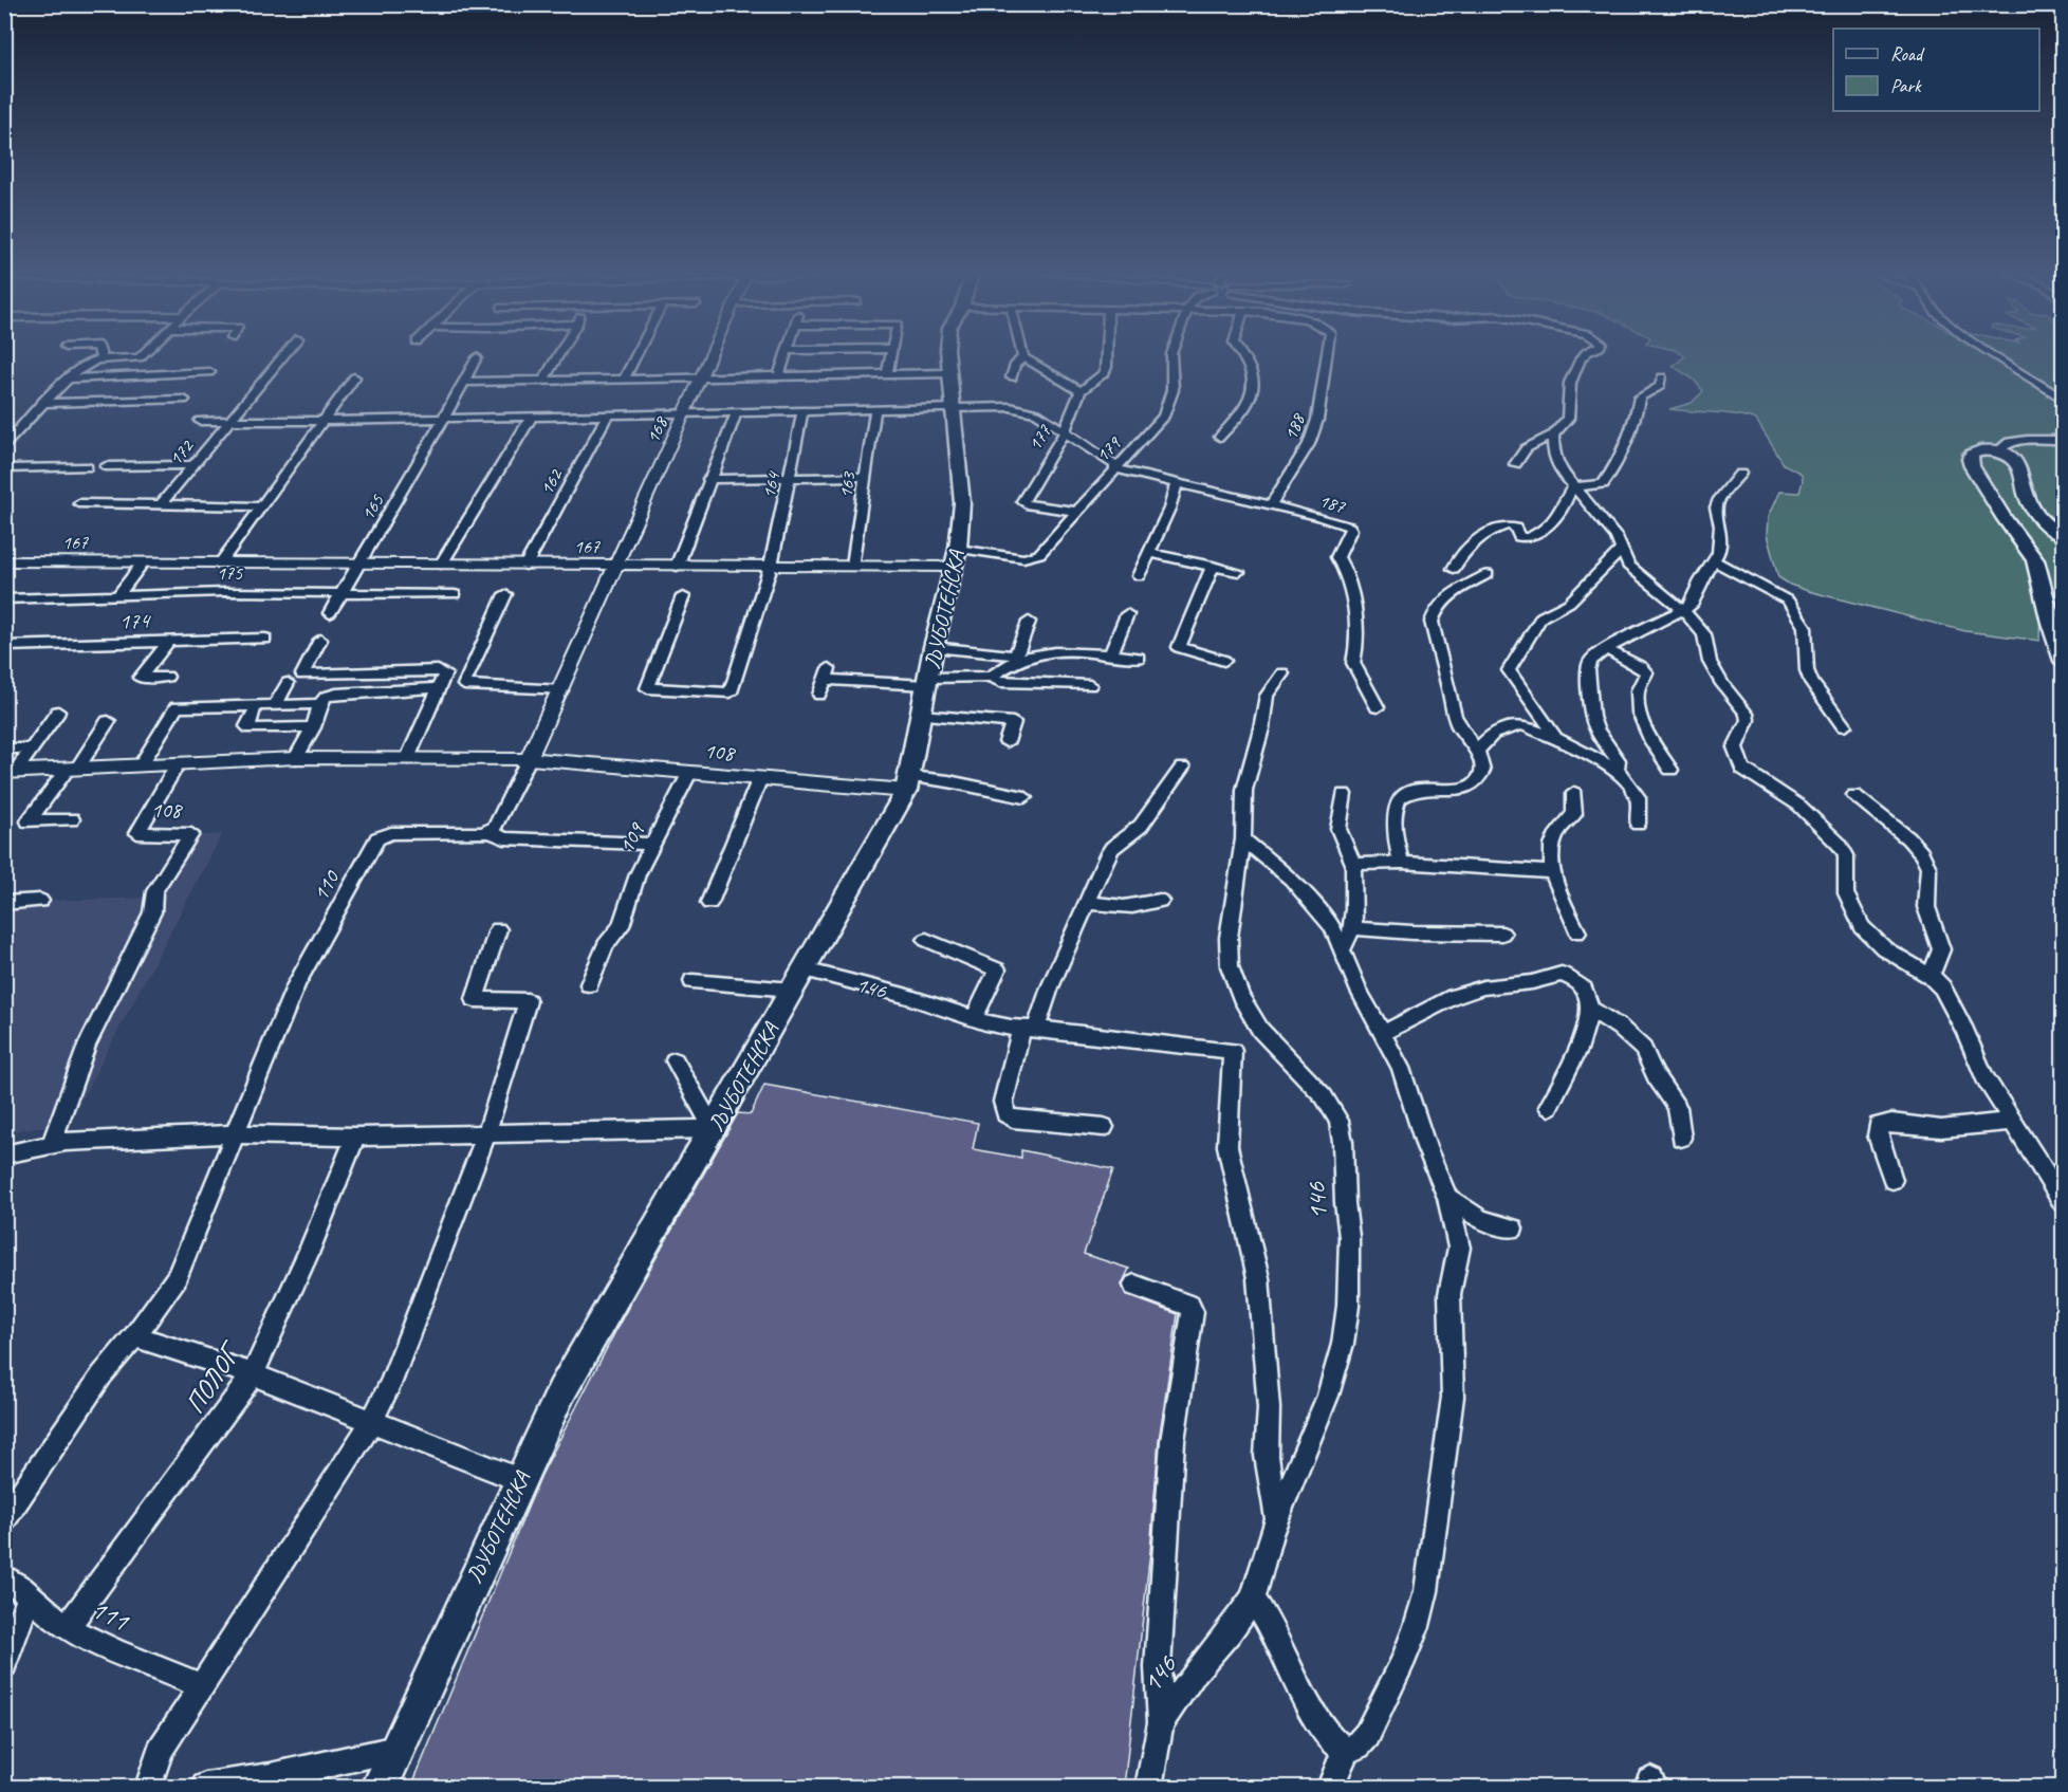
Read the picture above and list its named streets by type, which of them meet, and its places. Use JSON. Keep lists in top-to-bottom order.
{
  "streets": {
    "main road": ["ЉУБОТЕНСКА"],
    "street": [
      "188",
      "168",
      "177",
      "179",
      "172",
      "162",
      "164",
      "163",
      "187",
      "165",
      "167",
      "175",
      "174",
      "108",
      "109",
      "110",
      "146",
      "ПОЛОГ",
      "111"
    ]
  },
  "crossings": [
    ["188", "187"],
    ["168", "167"],
    ["177", "179"],
    ["179", "187"],
    ["179", "167"],
    ["179", "ЉУБОТЕНСКА"],
    ["162", "167"],
    ["164", "167"],
    ["163", "167"],
    ["165", "167"],
    ["165", "175"],
    ["167", "ЉУБОТЕНСКА"],
    ["ЉУБОТЕНСКА", "108"],
    ["ЉУБОТЕНСКА", "146"],
    ["108", "109"],
    ["ПОЛОГ", "111"]
  ],
  "legend": ["Road", "Park"]
}
